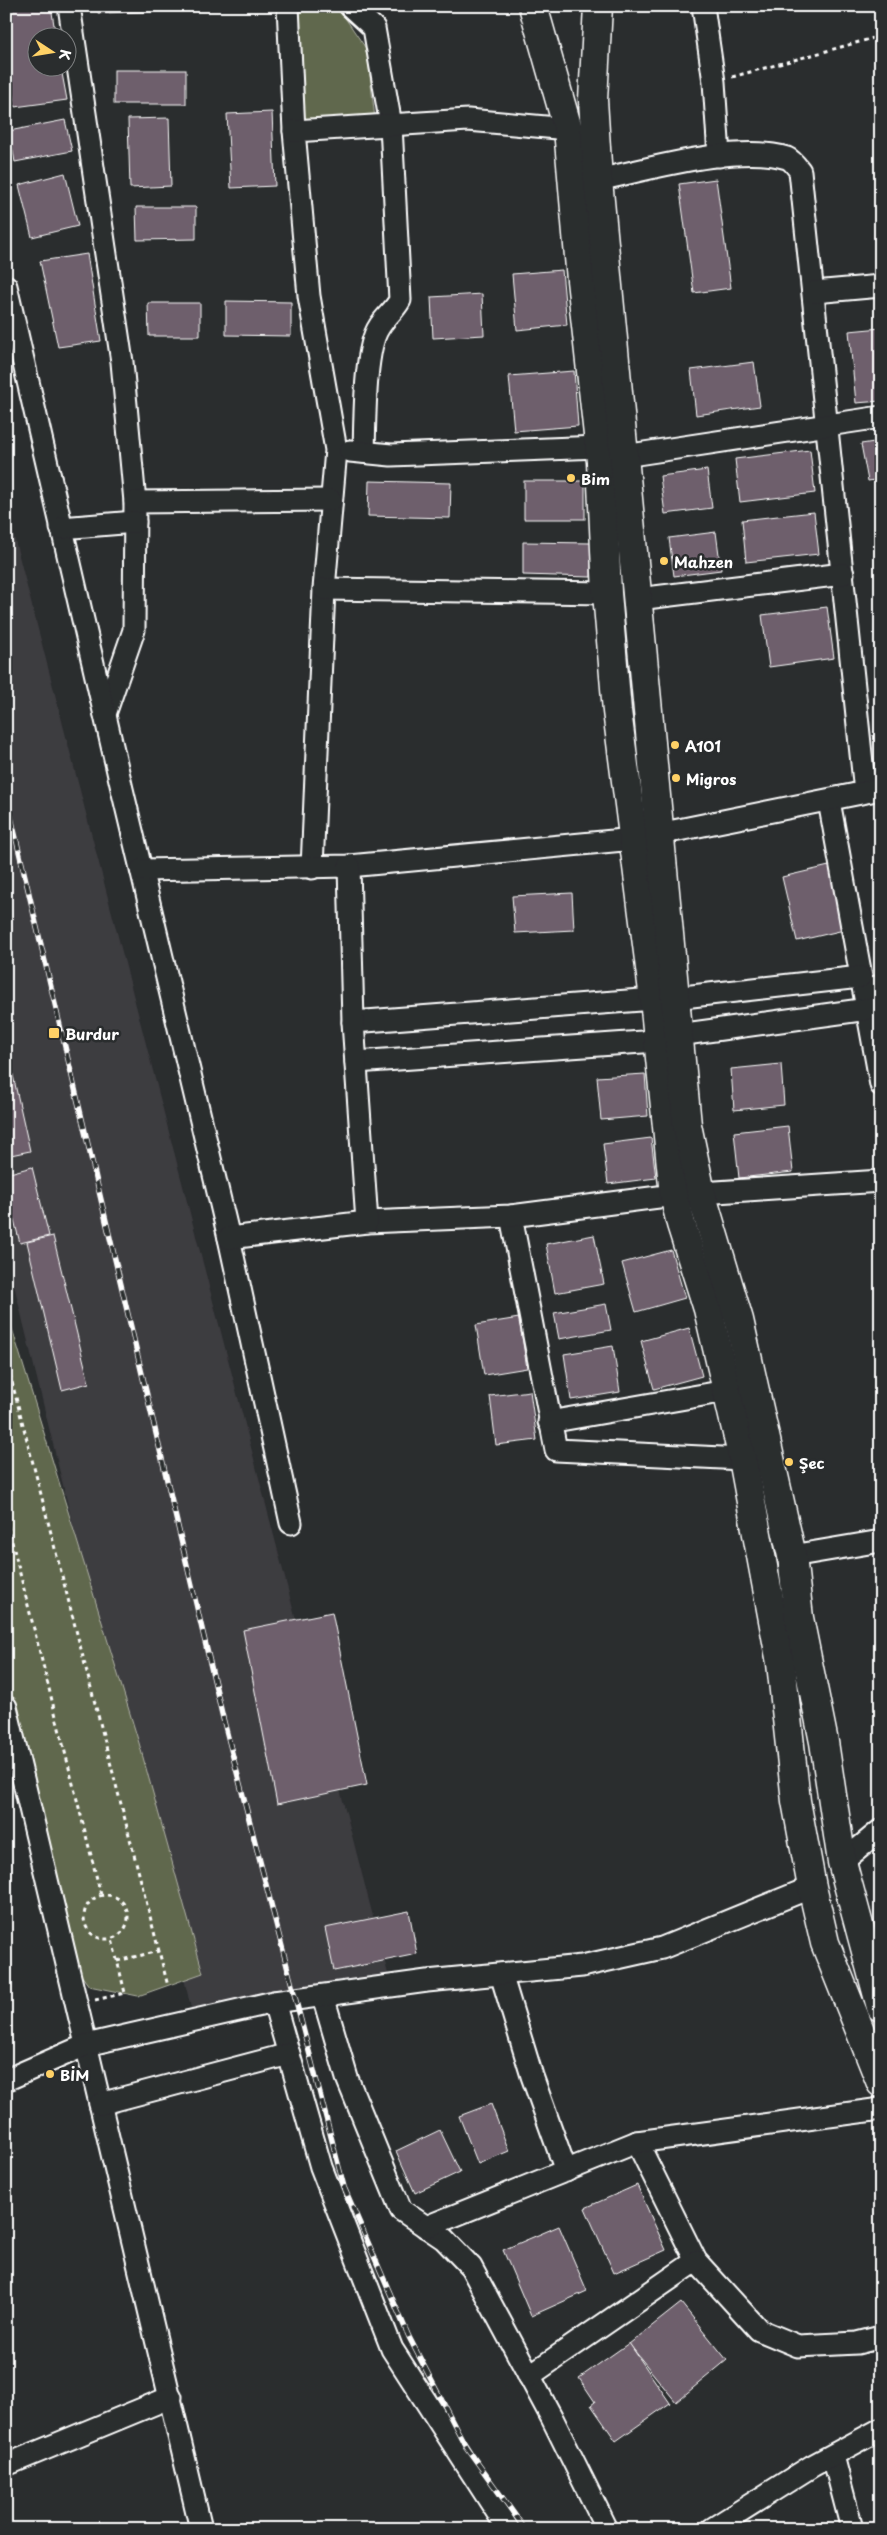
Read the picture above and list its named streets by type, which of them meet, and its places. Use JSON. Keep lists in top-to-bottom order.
{
  "places": {
    "other": [
      "Bim",
      "Mahzen",
      "A101",
      "Migros",
      "Şec",
      "BİM"
    ],
    "transit": ["Burdur"]
  },
  "north": "right"
}
